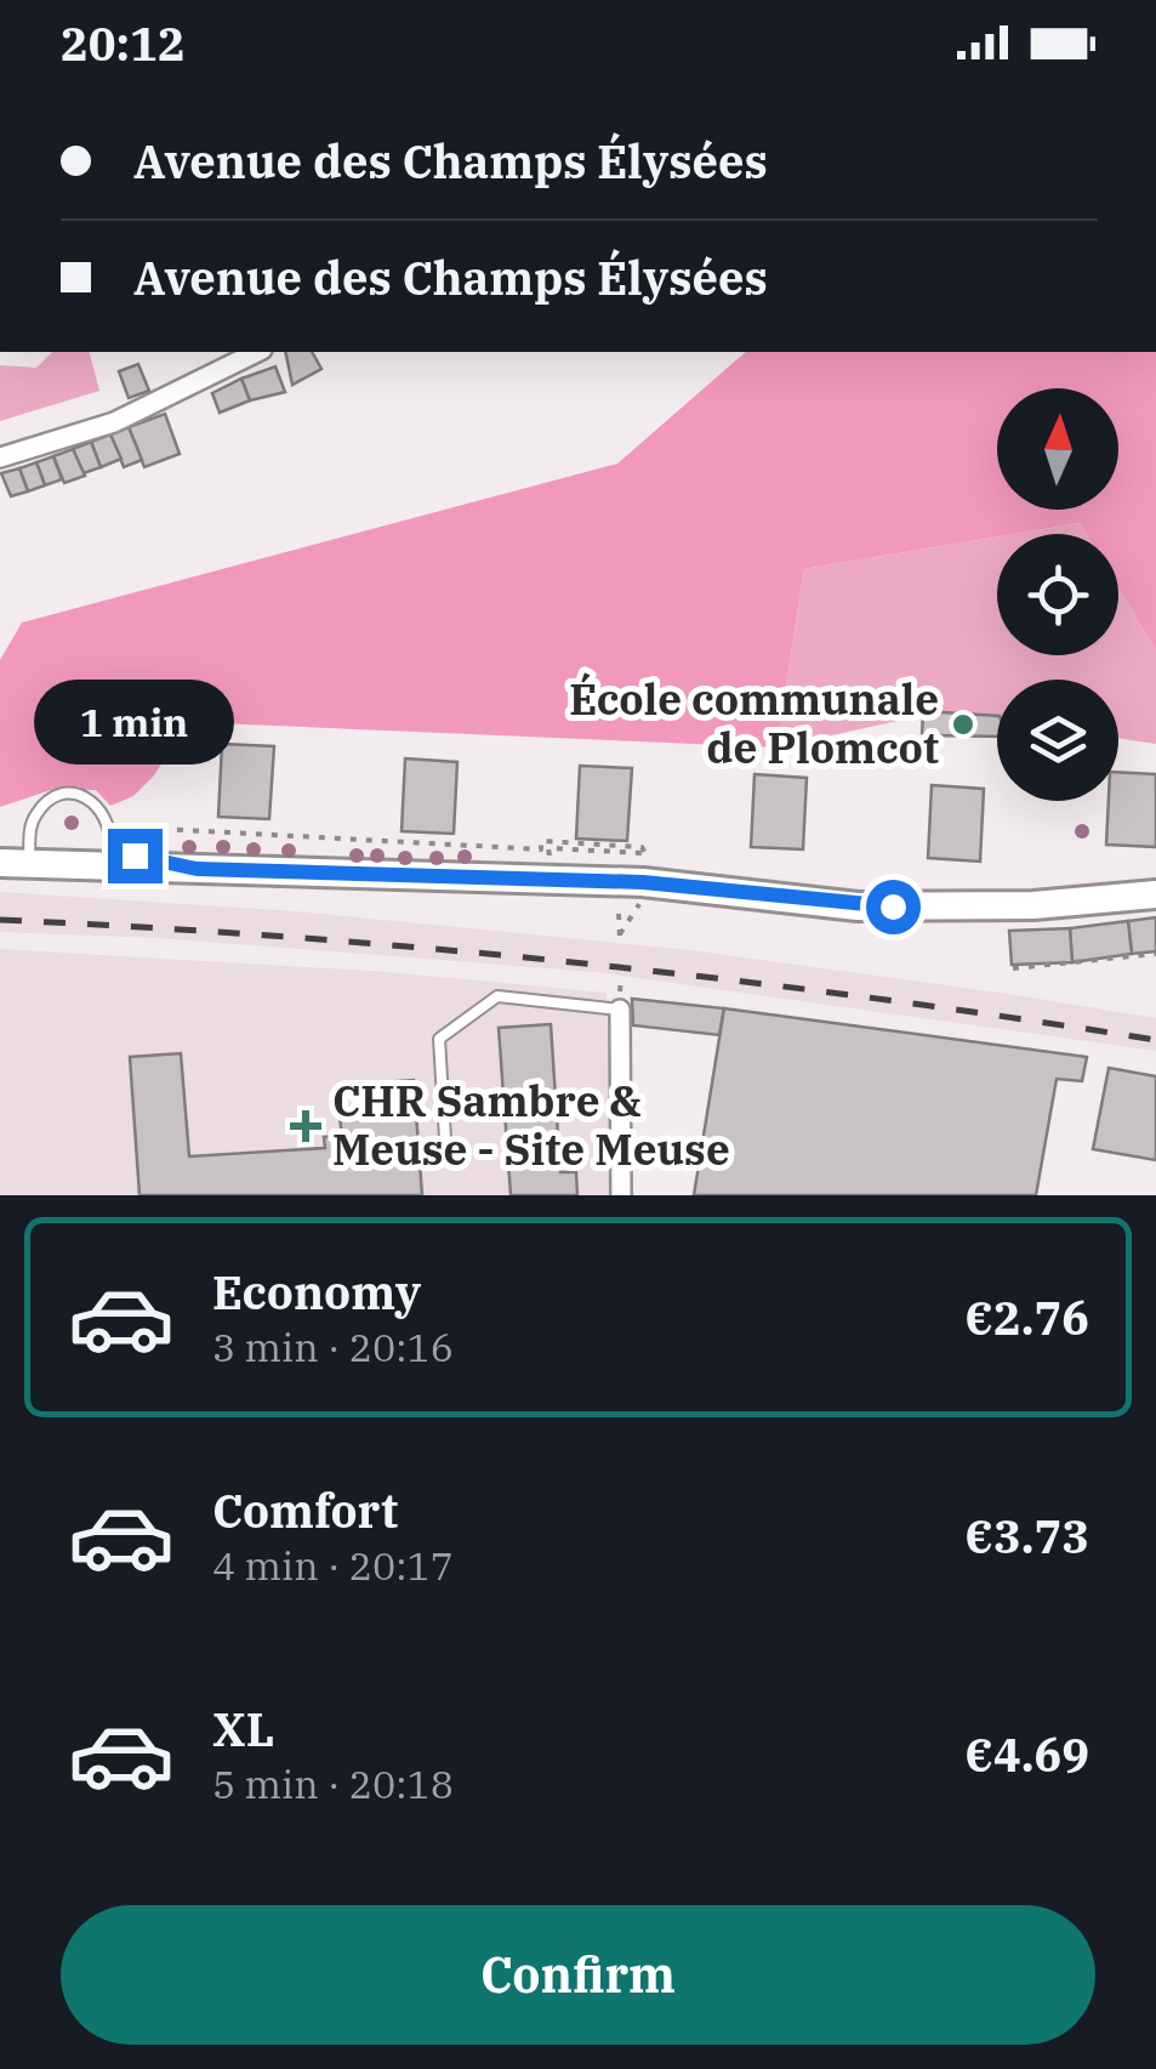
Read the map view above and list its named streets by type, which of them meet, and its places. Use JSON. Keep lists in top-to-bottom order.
{
  "places": {
    "other": ["École communale de Plomcot"],
    "health": ["CHR Sambre & Meuse - Site Meuse"]
  },
  "north": "top",
  "page": {
    "status": "20:12",
    "banner": ["Avenue des Champs Élysées", "Avenue des Champs Élysées"],
    "bubble": "1 min",
    "list": [
      {
        "name": "Economy",
        "note": "3 min · 20:16",
        "value": "€2.76"
      },
      {
        "name": "Comfort",
        "note": "4 min · 20:17",
        "value": "€3.73"
      },
      {
        "name": "XL",
        "note": "5 min · 20:18",
        "value": "€4.69"
      }
    ],
    "buttons": "Confirm"
  }
}
